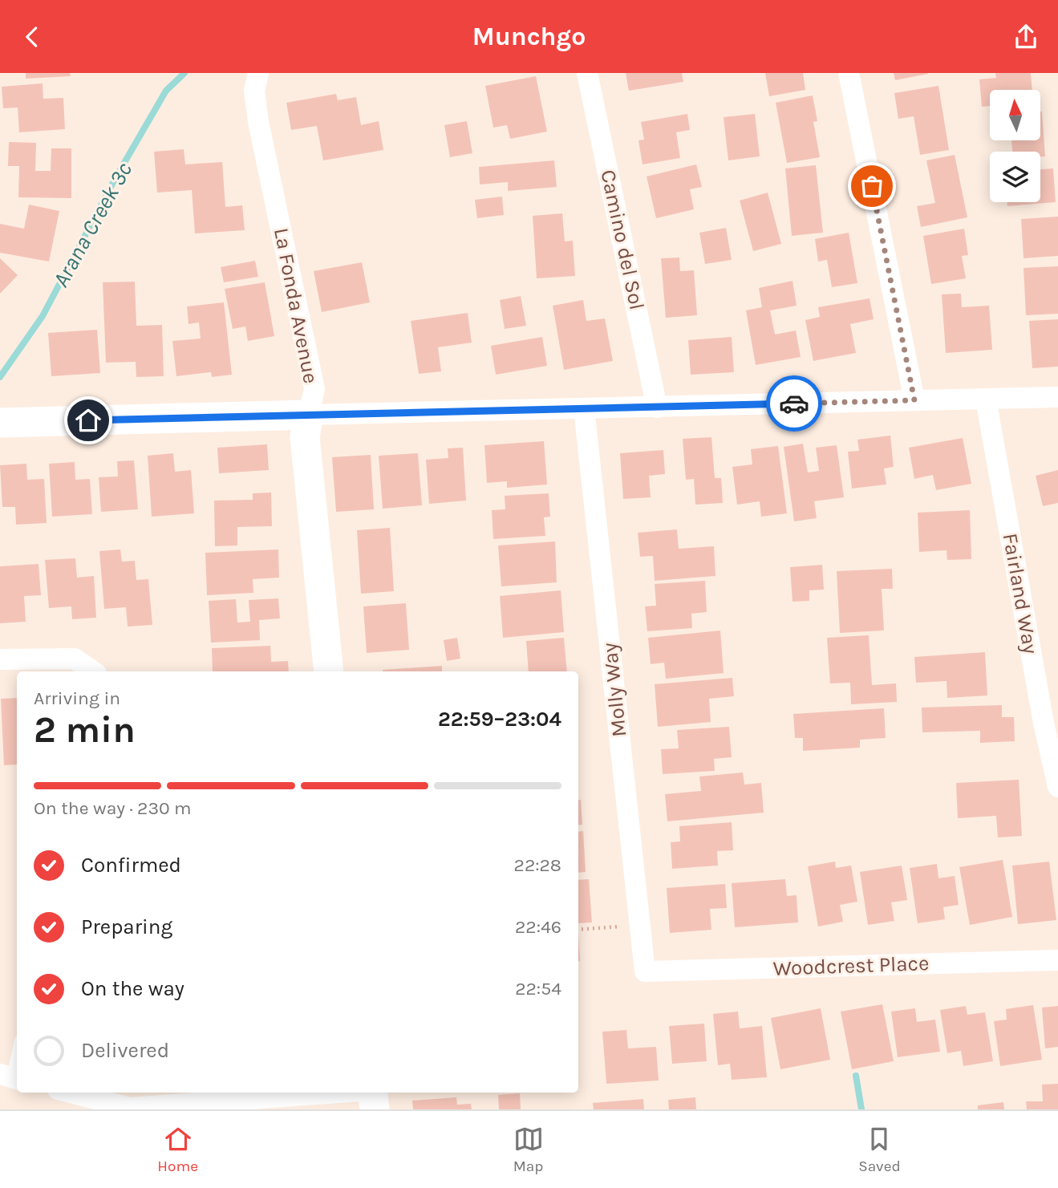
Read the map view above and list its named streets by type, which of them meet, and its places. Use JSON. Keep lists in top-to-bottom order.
{
  "streets": {
    "street": [
      "Camino del Sol",
      "La Fonda Avenue",
      "Fairland Way",
      "Molly Way",
      "Woodcrest Place"
    ]
  },
  "crossings": [
    ["Molly Way", "Woodcrest Place"]
  ],
  "water": ["Arana Creek 3c"],
  "north": "top",
  "page": {
    "header": "Munchgo",
    "heading": ["2 min", "Arriving in", "22:59–23:04"],
    "bar": "On the way · 230 m",
    "list": [
      ["Confirmed", "22:28"],
      ["Preparing", "22:46"],
      ["On the way", "22:54"],
      "Delivered"
    ],
    "tabs": ["Home", "Map", "Saved"]
  }
}
